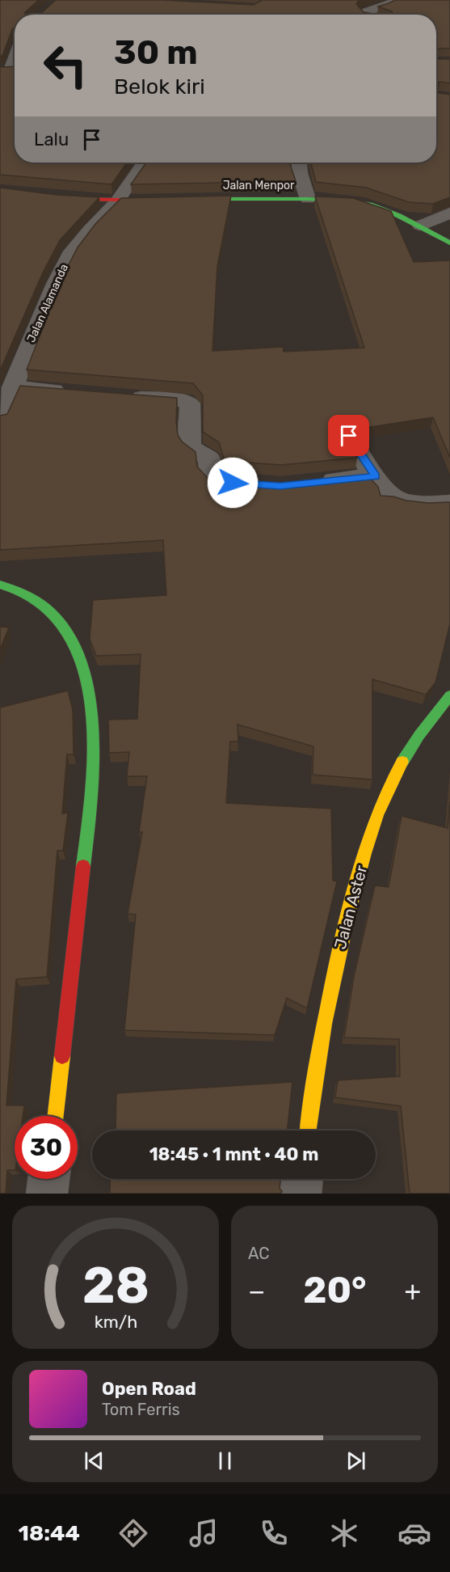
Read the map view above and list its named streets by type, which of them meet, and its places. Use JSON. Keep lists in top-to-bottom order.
{
  "streets": {
    "street": ["Jalan Menpor", "Jalan Alamanda", "Jalan Aster"]
  },
  "page": {
    "turn": ["30 m", "Belok kiri"],
    "then": "Lalu",
    "limit": "30",
    "trip": "18:45 · 1 mnt · 40 m",
    "tile": "AC",
    "heat": ["−", "20°", "+"],
    "song": ["Open Road", "Tom Ferris"],
    "tabs": "18:44",
    "gauge": ["28", "km/h"]
  }
}
